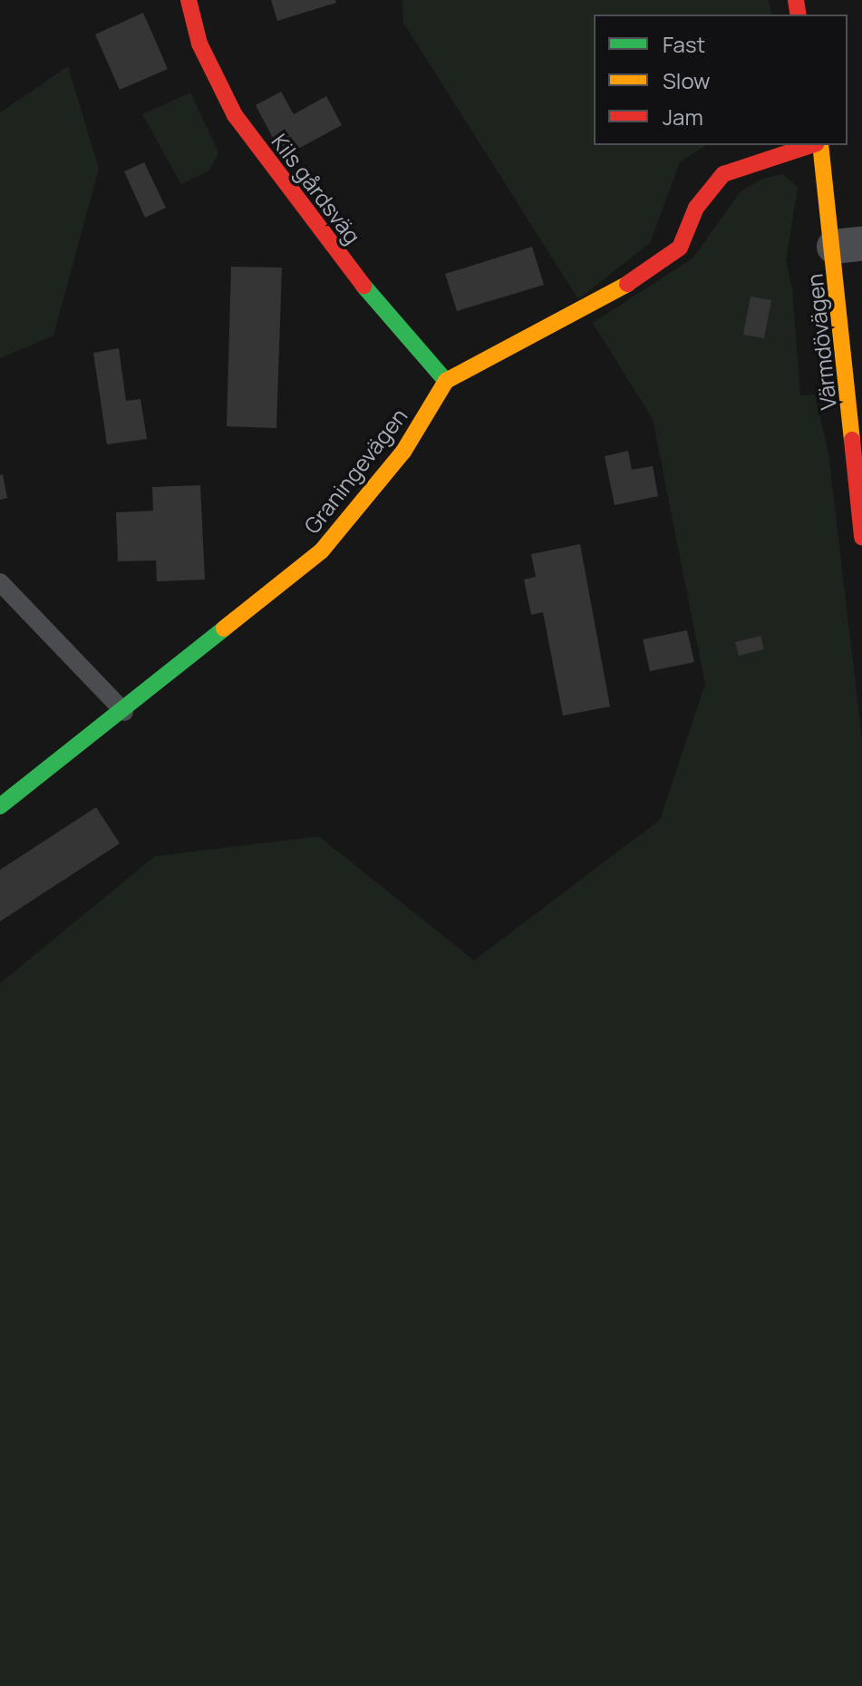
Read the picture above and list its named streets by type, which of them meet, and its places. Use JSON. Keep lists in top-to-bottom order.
{
  "streets": {
    "street": ["Kils gårdsväg", "Värmdövägen", "Graningevägen"]
  },
  "crossings": [
    ["Kils gårdsväg", "Graningevägen"]
  ],
  "legend": ["Fast", "Slow", "Jam"]
}
